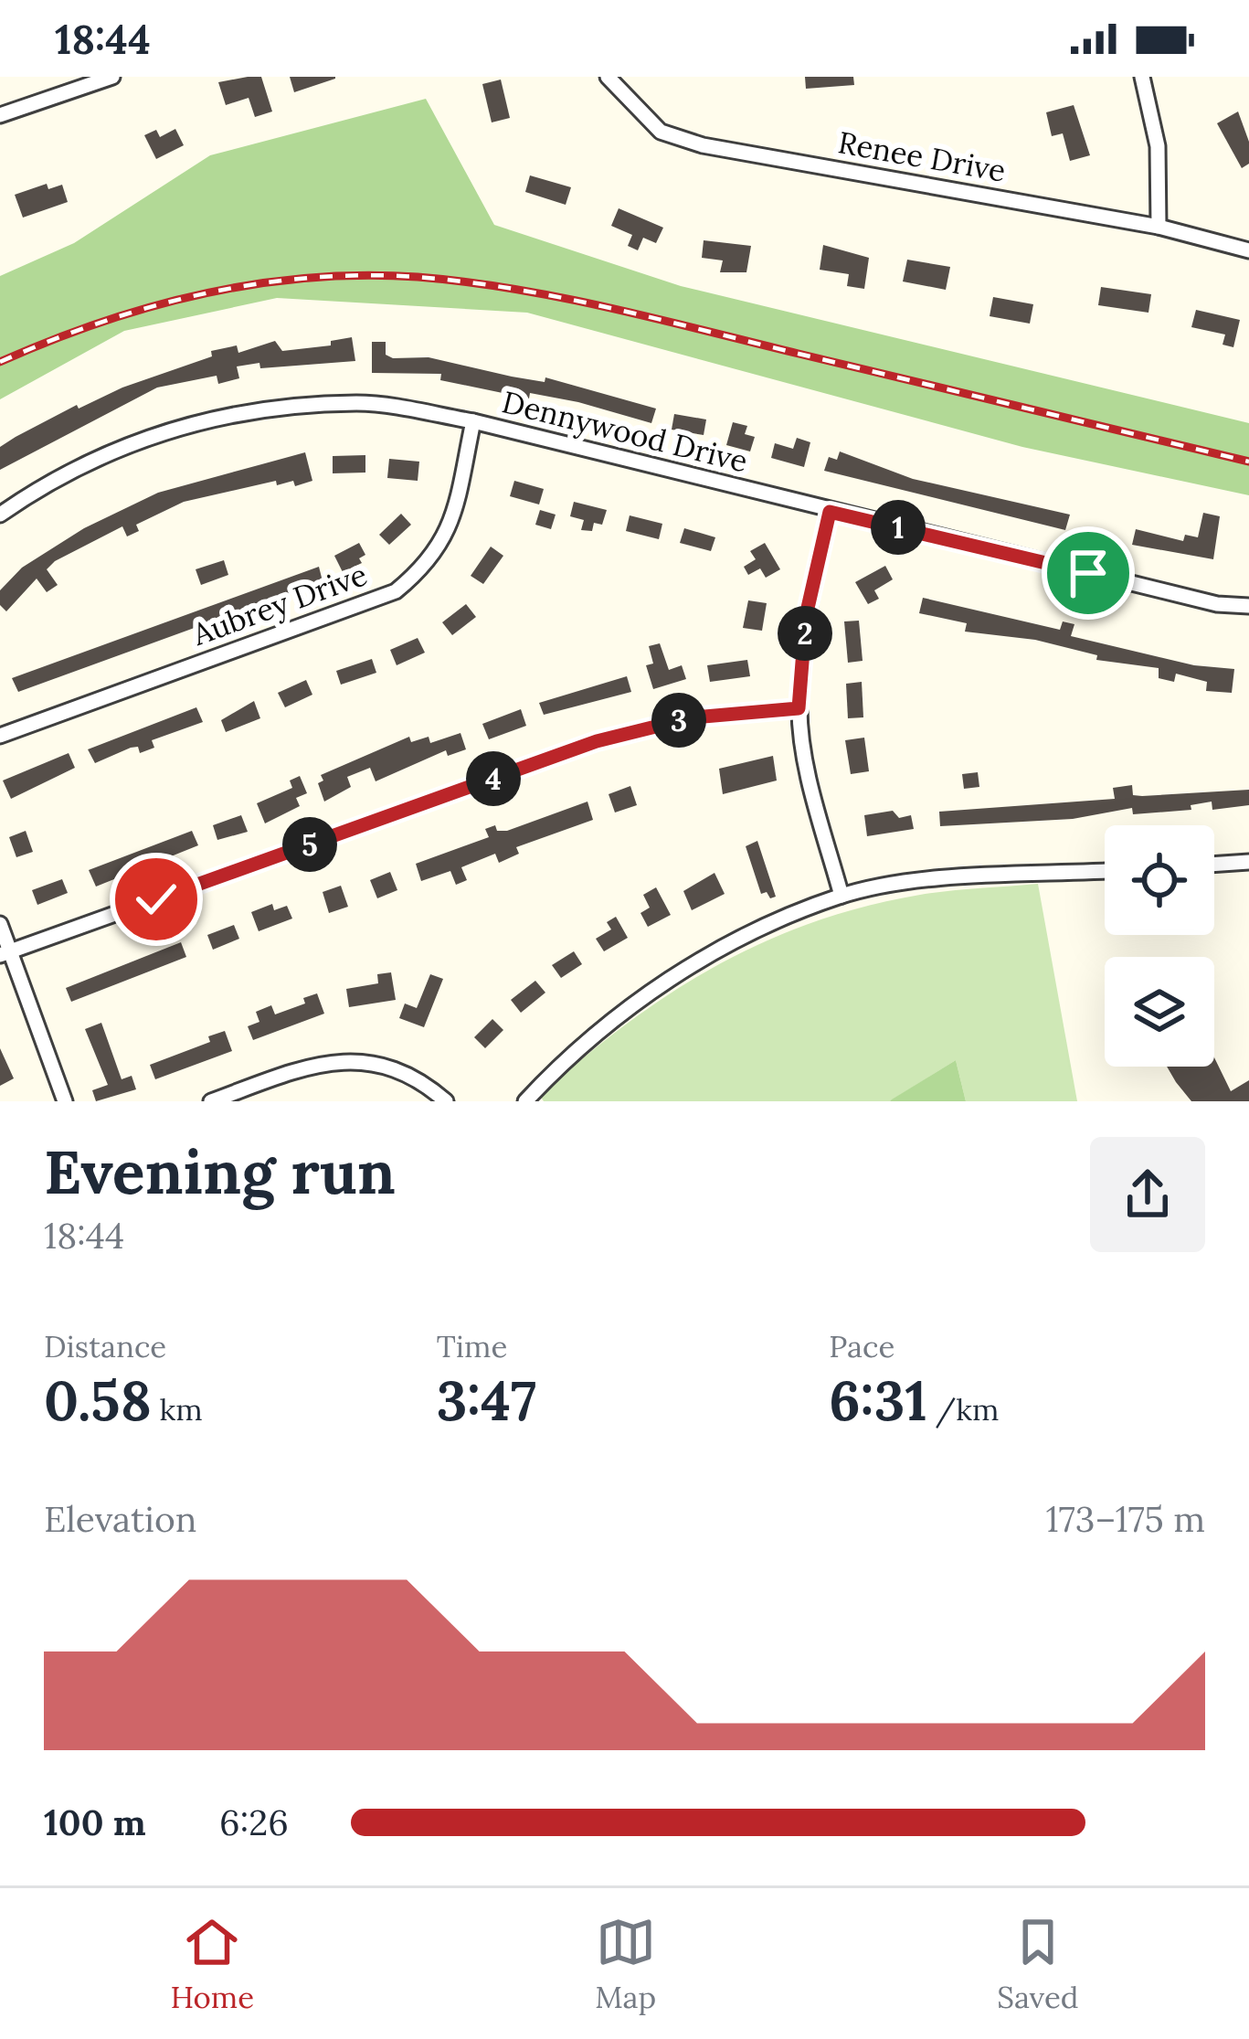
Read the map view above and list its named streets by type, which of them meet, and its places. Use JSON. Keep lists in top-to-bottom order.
{
  "streets": {
    "street": ["Renee Drive", "Dennywood Drive", "Aubrey Drive"]
  },
  "crossings": [
    ["Dennywood Drive", "Aubrey Drive"]
  ],
  "page": {
    "status": "18:44",
    "pins": [
      "1",
      "2",
      "3",
      "4",
      "5"
    ],
    "heading": ["Evening run", "18:44"],
    "stats": [
      ["Distance", "0.58 km"],
      ["Time", "3:47"],
      ["Pace", "6:31 /km"]
    ],
    "chart": ["Elevation", "173–175 m"],
    "list": [
      {
        "name": "100 m",
        "note": "6:26"
      }
    ],
    "tabs": ["Home", "Map", "Saved"]
  }
}
